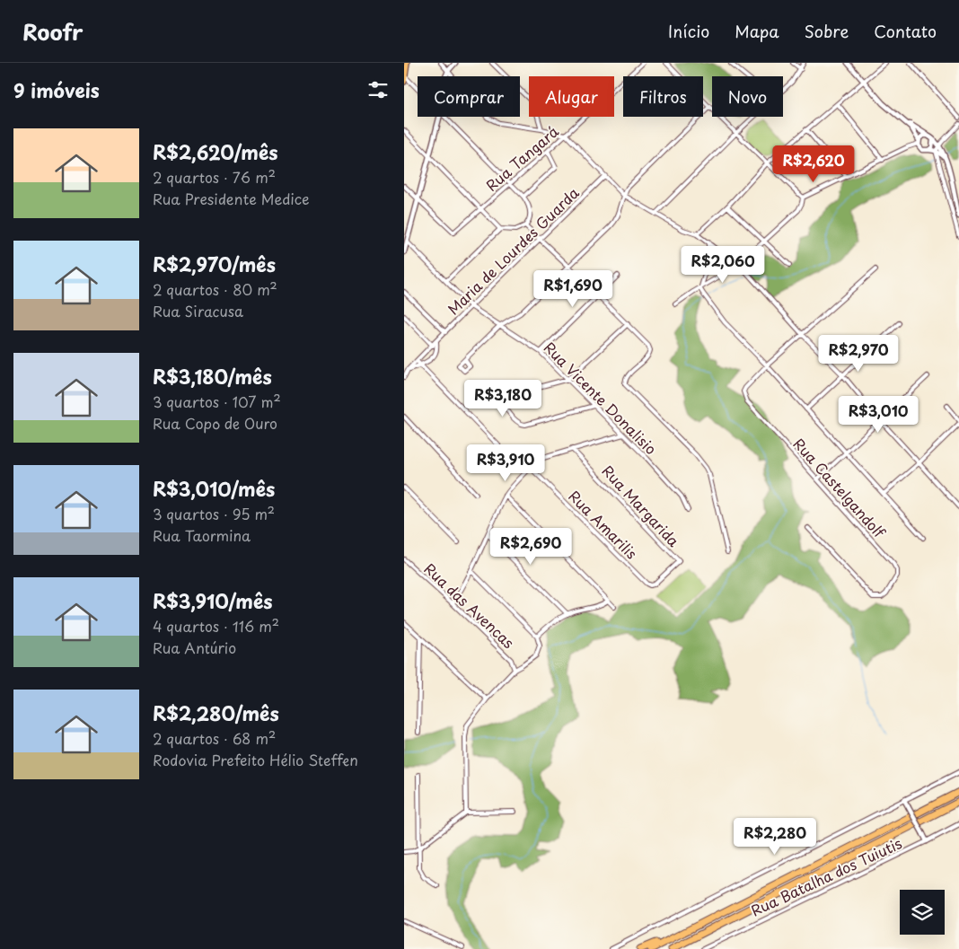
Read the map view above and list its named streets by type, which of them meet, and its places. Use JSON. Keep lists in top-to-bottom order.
{
  "streets": {
    "street": [
      "Rua Tangará",
      "Maria de Lourdes Guarda",
      "Rua Vicente Donalisio",
      "Rua Castelgandolf",
      "Rua Margarida",
      "Rua Amarilis",
      "Rua das Avencas",
      "Rua Batalha dos Tuiutis"
    ]
  },
  "crossings": [
    ["Maria de Lourdes Guarda", "Rua Vicente Donalisio"],
    ["Rua Margarida", "Rua Amarilis"]
  ],
  "page": {
    "header": "Roofr",
    "nav": [
      "Início",
      "Mapa",
      "Sobre",
      "Contato"
    ],
    "heading": "9 imóveis",
    "chip": [
      "Comprar",
      "Alugar",
      "Filtros",
      "Novo"
    ],
    "list": [
      {
        "name": "R$2,620/mês",
        "note": "2 quartos · 76 m² · Rua Presidente Medice"
      },
      {
        "name": "R$2,970/mês",
        "note": "2 quartos · 80 m² · Rua Siracusa"
      },
      {
        "name": "R$3,180/mês",
        "note": "3 quartos · 107 m² · Rua Copo de Ouro"
      },
      {
        "name": "R$3,010/mês",
        "note": "3 quartos · 95 m² · Rua Taormina"
      },
      {
        "name": "R$3,910/mês",
        "note": "4 quartos · 116 m² · Rua Antúrio"
      },
      {
        "name": "R$2,280/mês",
        "note": "2 quartos · 68 m² · Rodovia Prefeito Hélio Steffen"
      }
    ],
    "price": [
      "R$2,620",
      "R$2,060",
      "R$1,690",
      "R$2,970",
      "R$3,180",
      "R$3,010",
      "R$3,910",
      "R$2,690",
      "R$2,280"
    ]
  }
}
